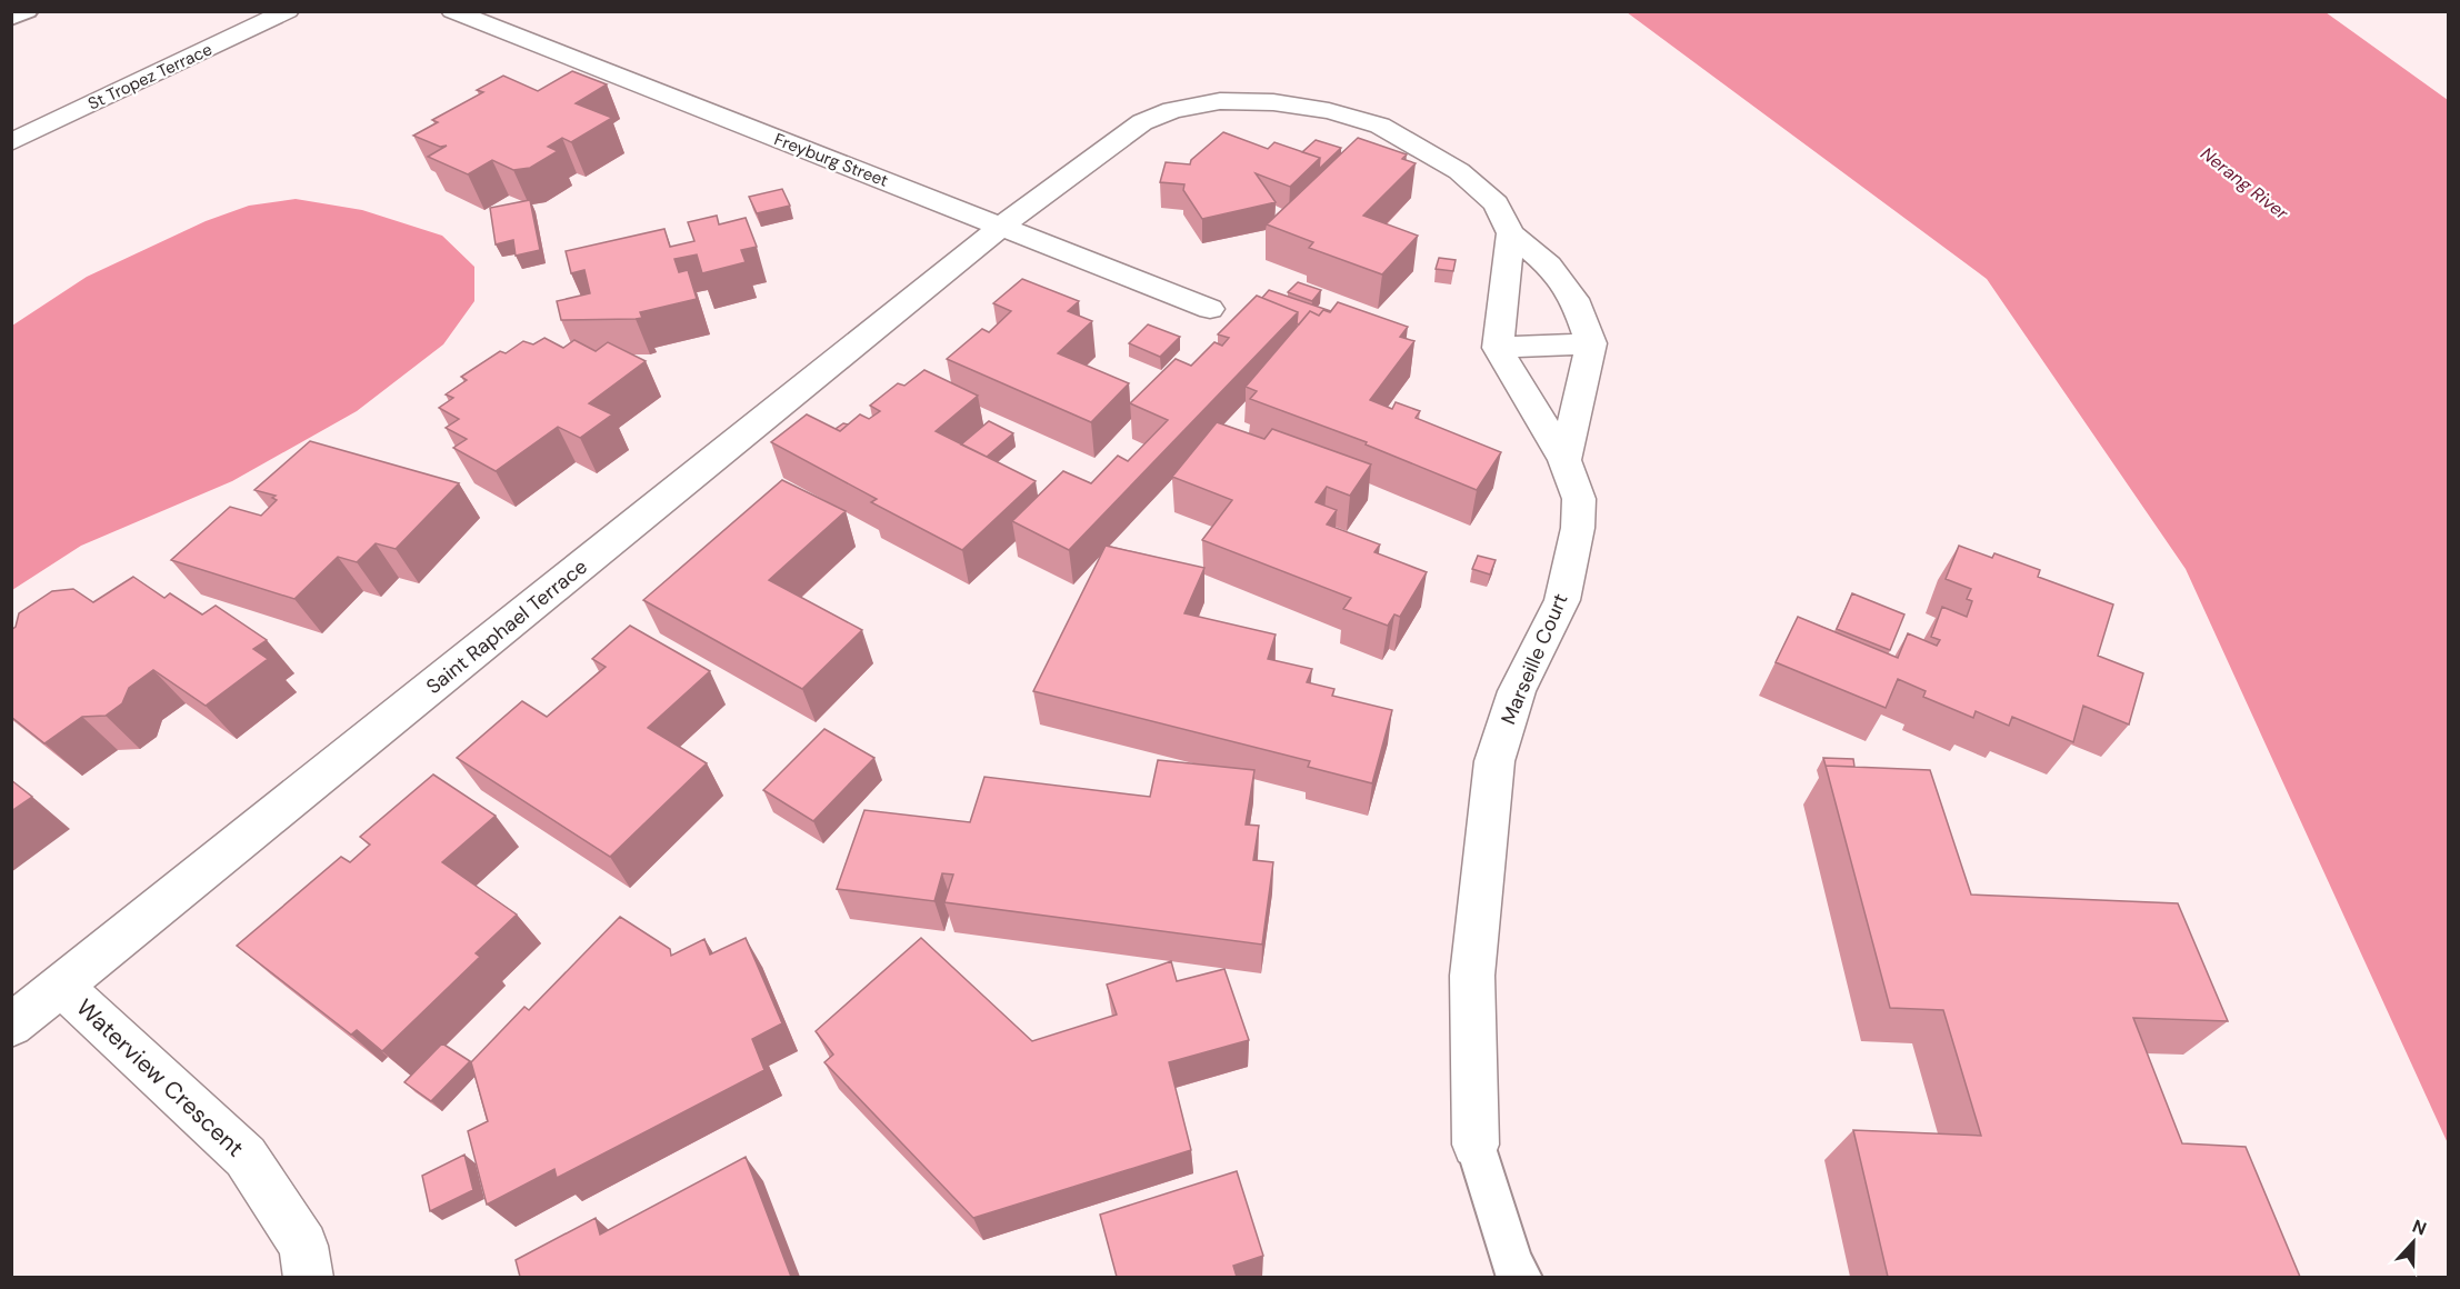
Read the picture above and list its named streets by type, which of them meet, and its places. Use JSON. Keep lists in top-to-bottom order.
{
  "streets": {
    "street": [
      "St Tropez Terrace",
      "Freyburg Street",
      "Saint Raphael Terrace",
      "Marseille Court",
      "Waterview Crescent"
    ]
  },
  "crossings": [
    ["Freyburg Street", "Saint Raphael Terrace"],
    ["Saint Raphael Terrace", "Waterview Crescent"]
  ],
  "water": ["Nerang River"],
  "north": "top"
}
